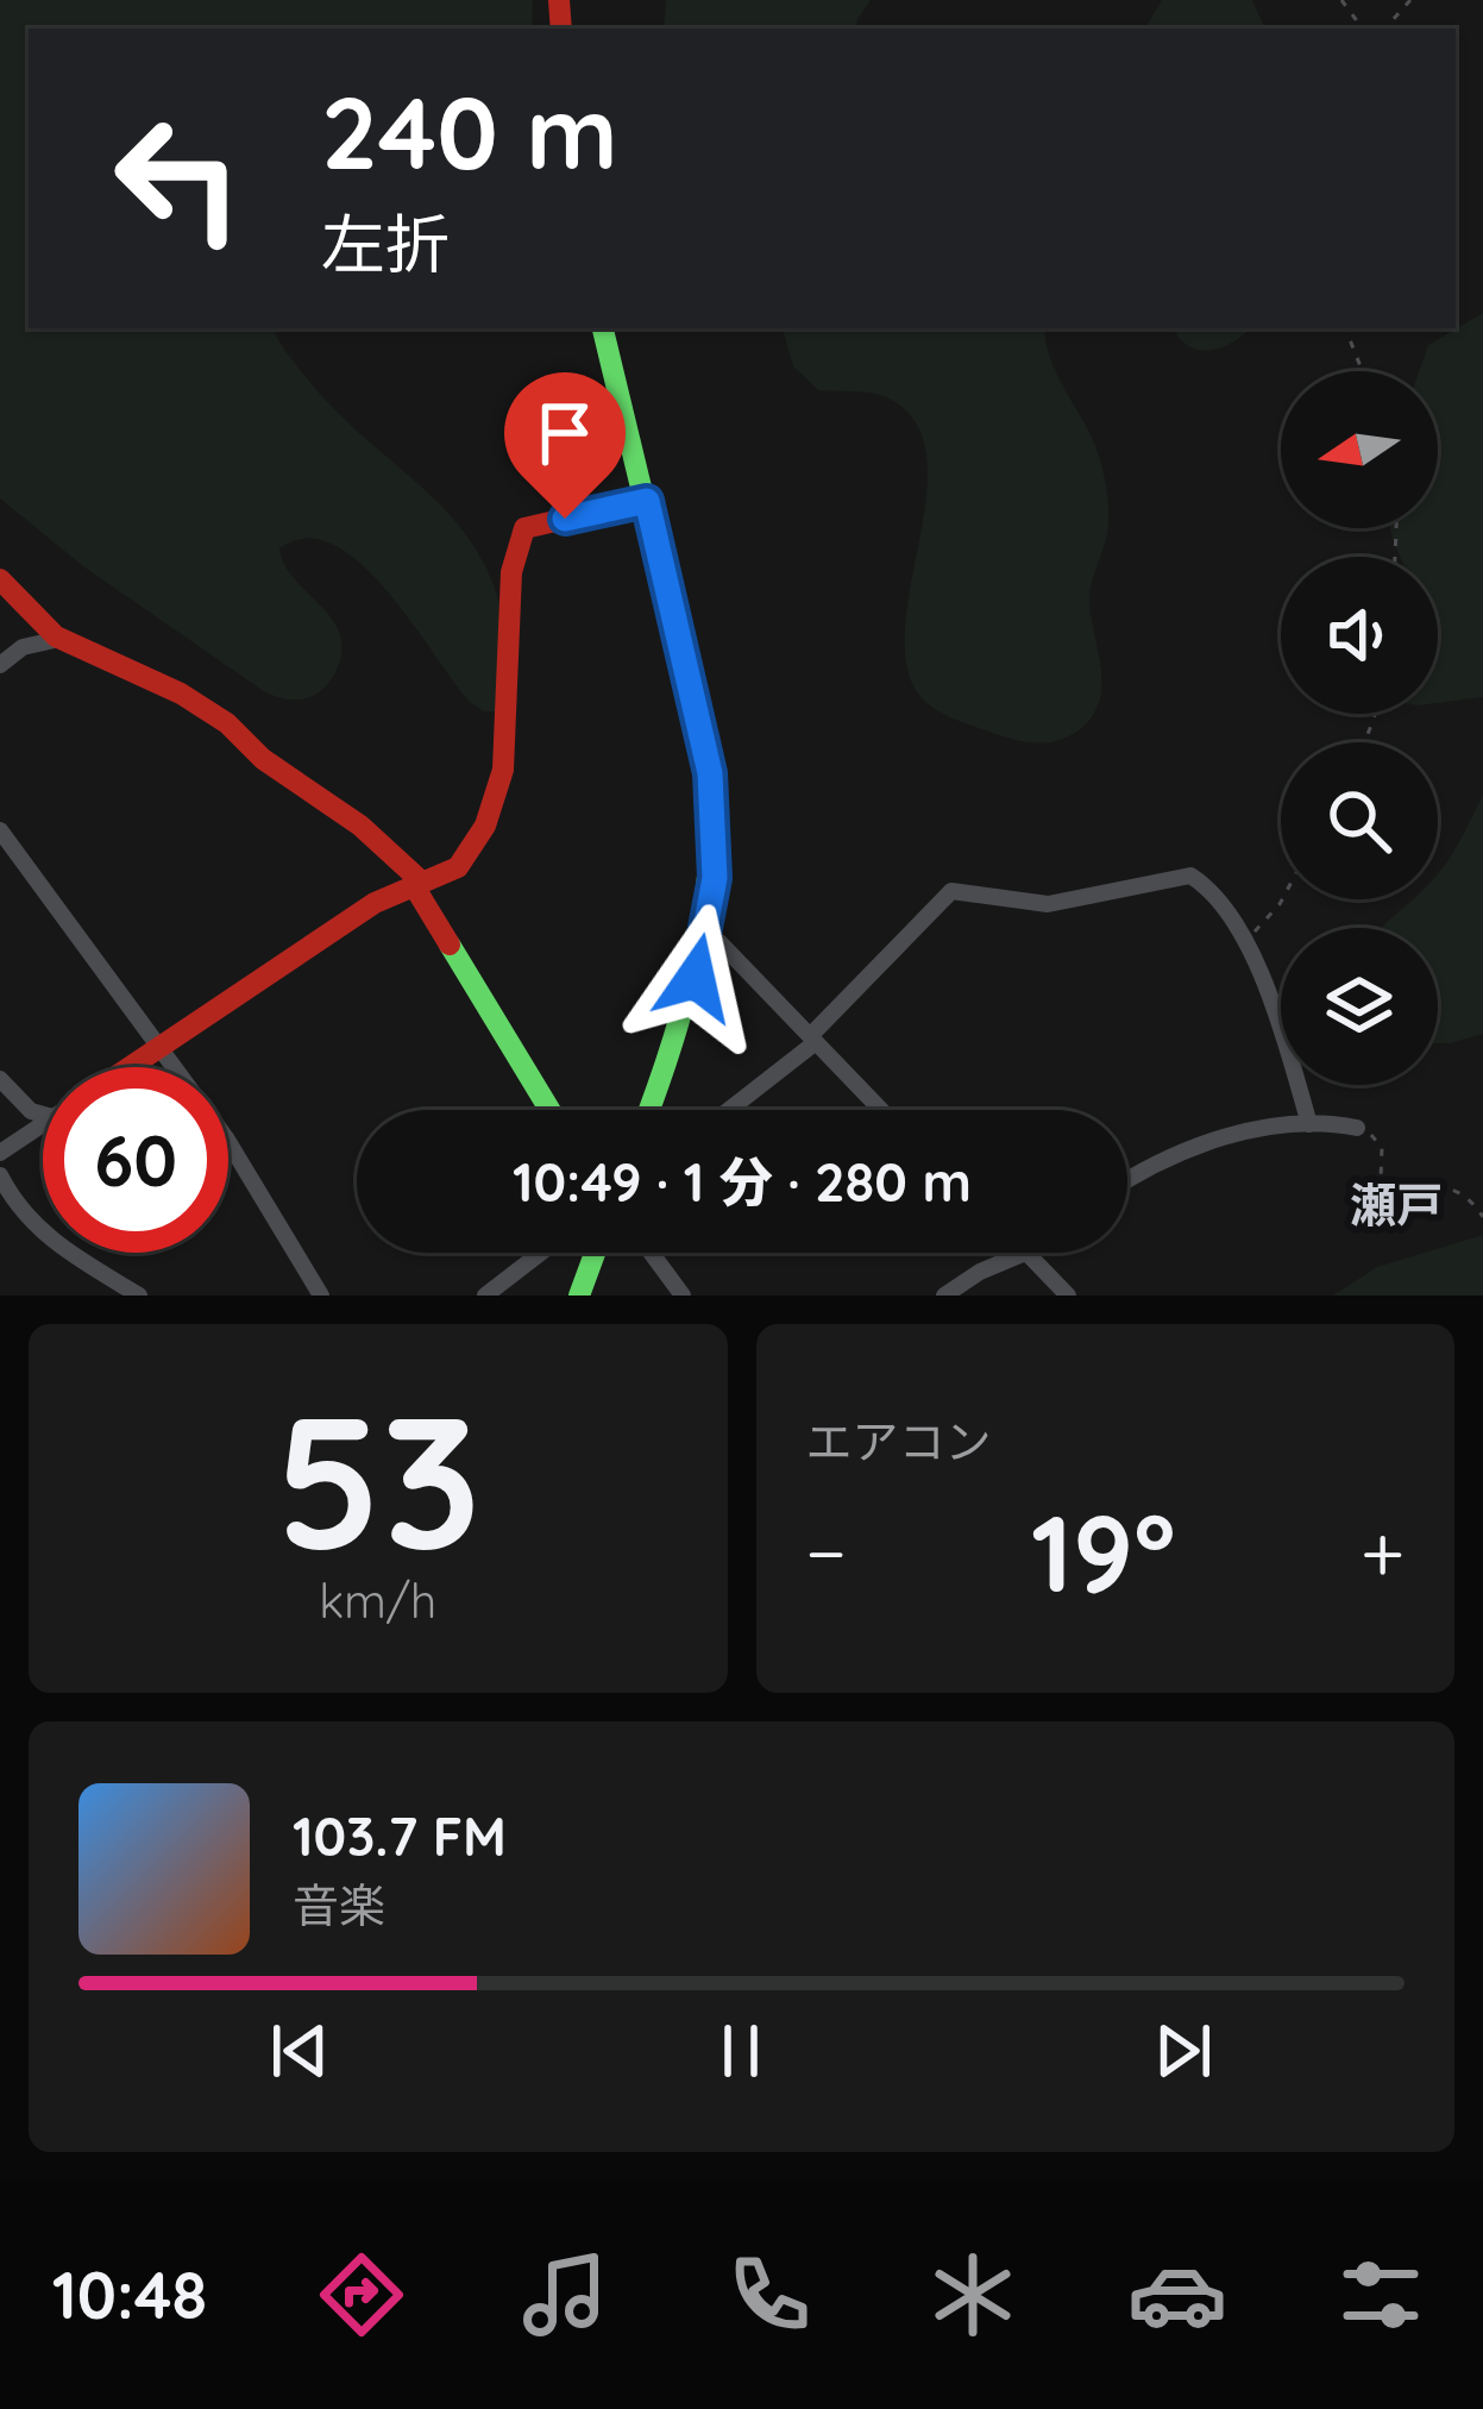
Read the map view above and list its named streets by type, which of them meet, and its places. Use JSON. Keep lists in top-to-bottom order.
{
  "districts": ["瀬戸"],
  "north": "left",
  "page": {
    "turn": ["240 m", "左折"],
    "limit": "60",
    "trip": "10:49 · 1 分 · 280 m",
    "tile": [
      ["53", "km/h"],
      "エアコン"
    ],
    "heat": ["−", "19°", "+"],
    "song": ["103.7 FM", "音楽"],
    "tabs": "10:48"
  }
}
